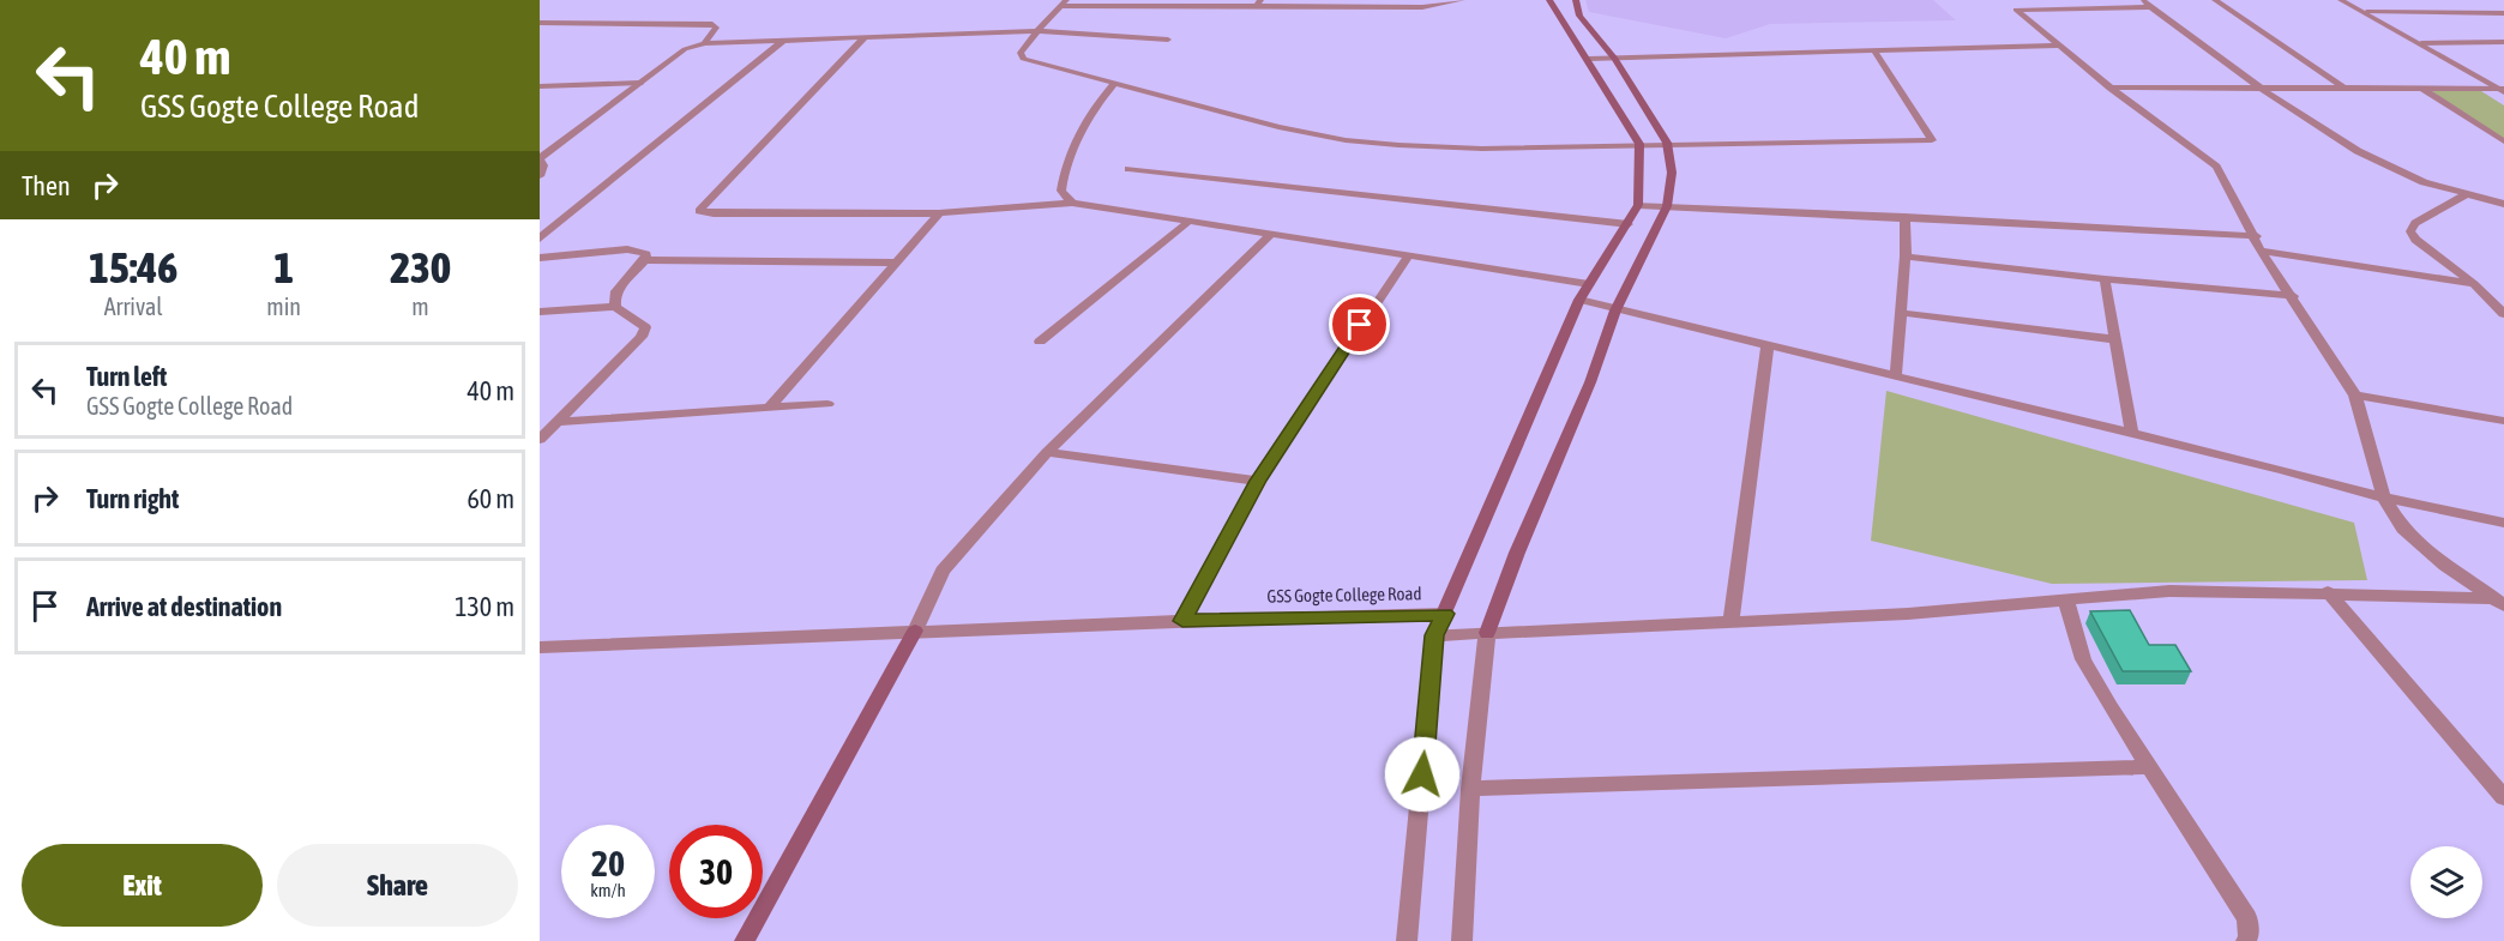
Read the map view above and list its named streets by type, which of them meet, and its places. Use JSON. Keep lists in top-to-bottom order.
{
  "streets": {
    "main road": ["GSS Gogte College Road"]
  },
  "page": {
    "turn": ["40 m", "GSS Gogte College Road"],
    "then": "Then",
    "eta": [
      "15:46",
      "Arrival",
      "1",
      "min",
      "230",
      "m"
    ],
    "list": [
      {
        "name": "Turn left",
        "note": "GSS Gogte College Road",
        "value": "40 m"
      },
      {
        "name": "Turn right",
        "value": "60 m"
      },
      {
        "name": "Arrive at destination",
        "value": "130 m"
      }
    ],
    "speed": "20 km/h",
    "limit": "30",
    "buttons": ["Exit", "Share"]
  }
}
